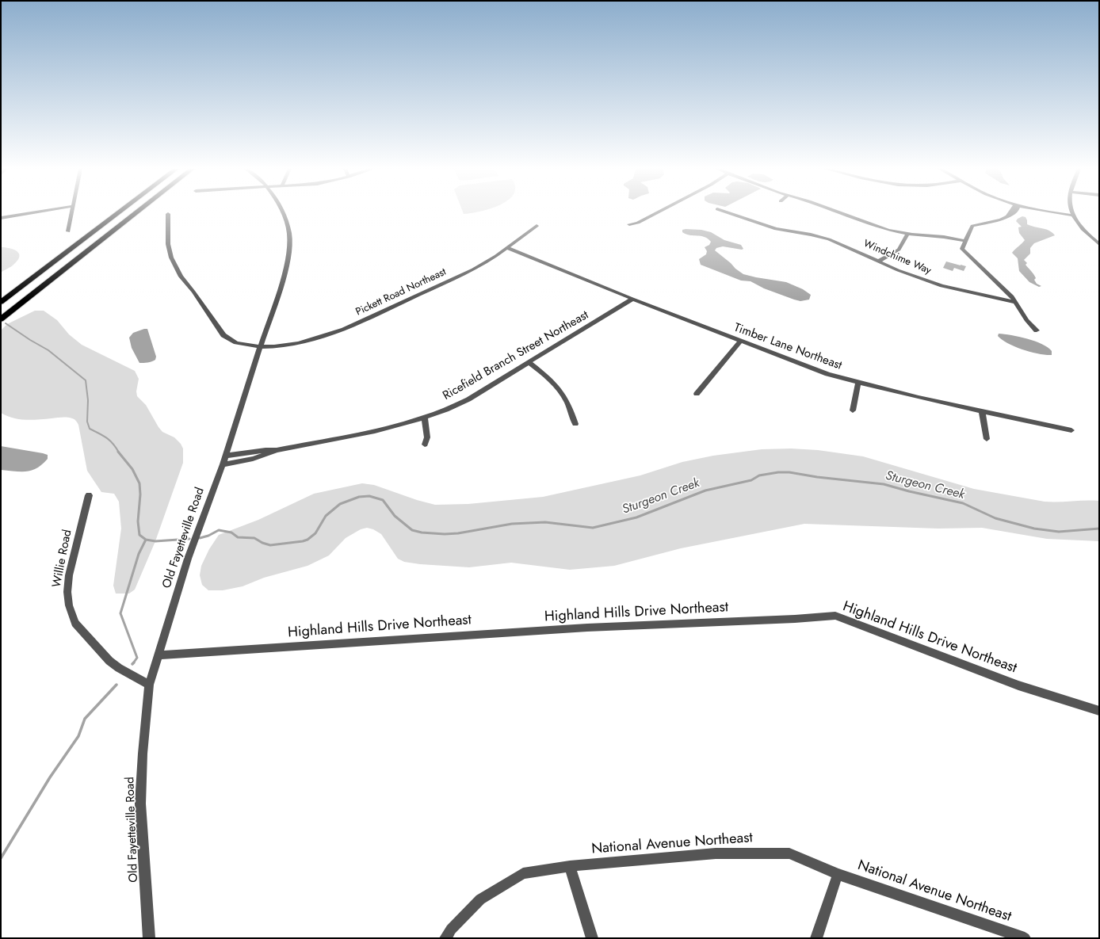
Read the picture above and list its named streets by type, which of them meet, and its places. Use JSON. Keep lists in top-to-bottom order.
{
  "streets": {
    "street": [
      "Windchime Way",
      "Pickett Road Northeast",
      "Timber Lane Northeast",
      "Ricefield Branch Street Northeast",
      "Old Fayetteville Road",
      "Willie Road",
      "Highland Hills Drive Northeast",
      "National Avenue Northeast"
    ]
  },
  "crossings": [
    ["Pickett Road Northeast", "Timber Lane Northeast"],
    ["Pickett Road Northeast", "Old Fayetteville Road"],
    ["Timber Lane Northeast", "Ricefield Branch Street Northeast"],
    ["Ricefield Branch Street Northeast", "Old Fayetteville Road"],
    ["Old Fayetteville Road", "Willie Road"],
    ["Old Fayetteville Road", "Highland Hills Drive Northeast"]
  ],
  "water": ["Sturgeon Creek"]
}
